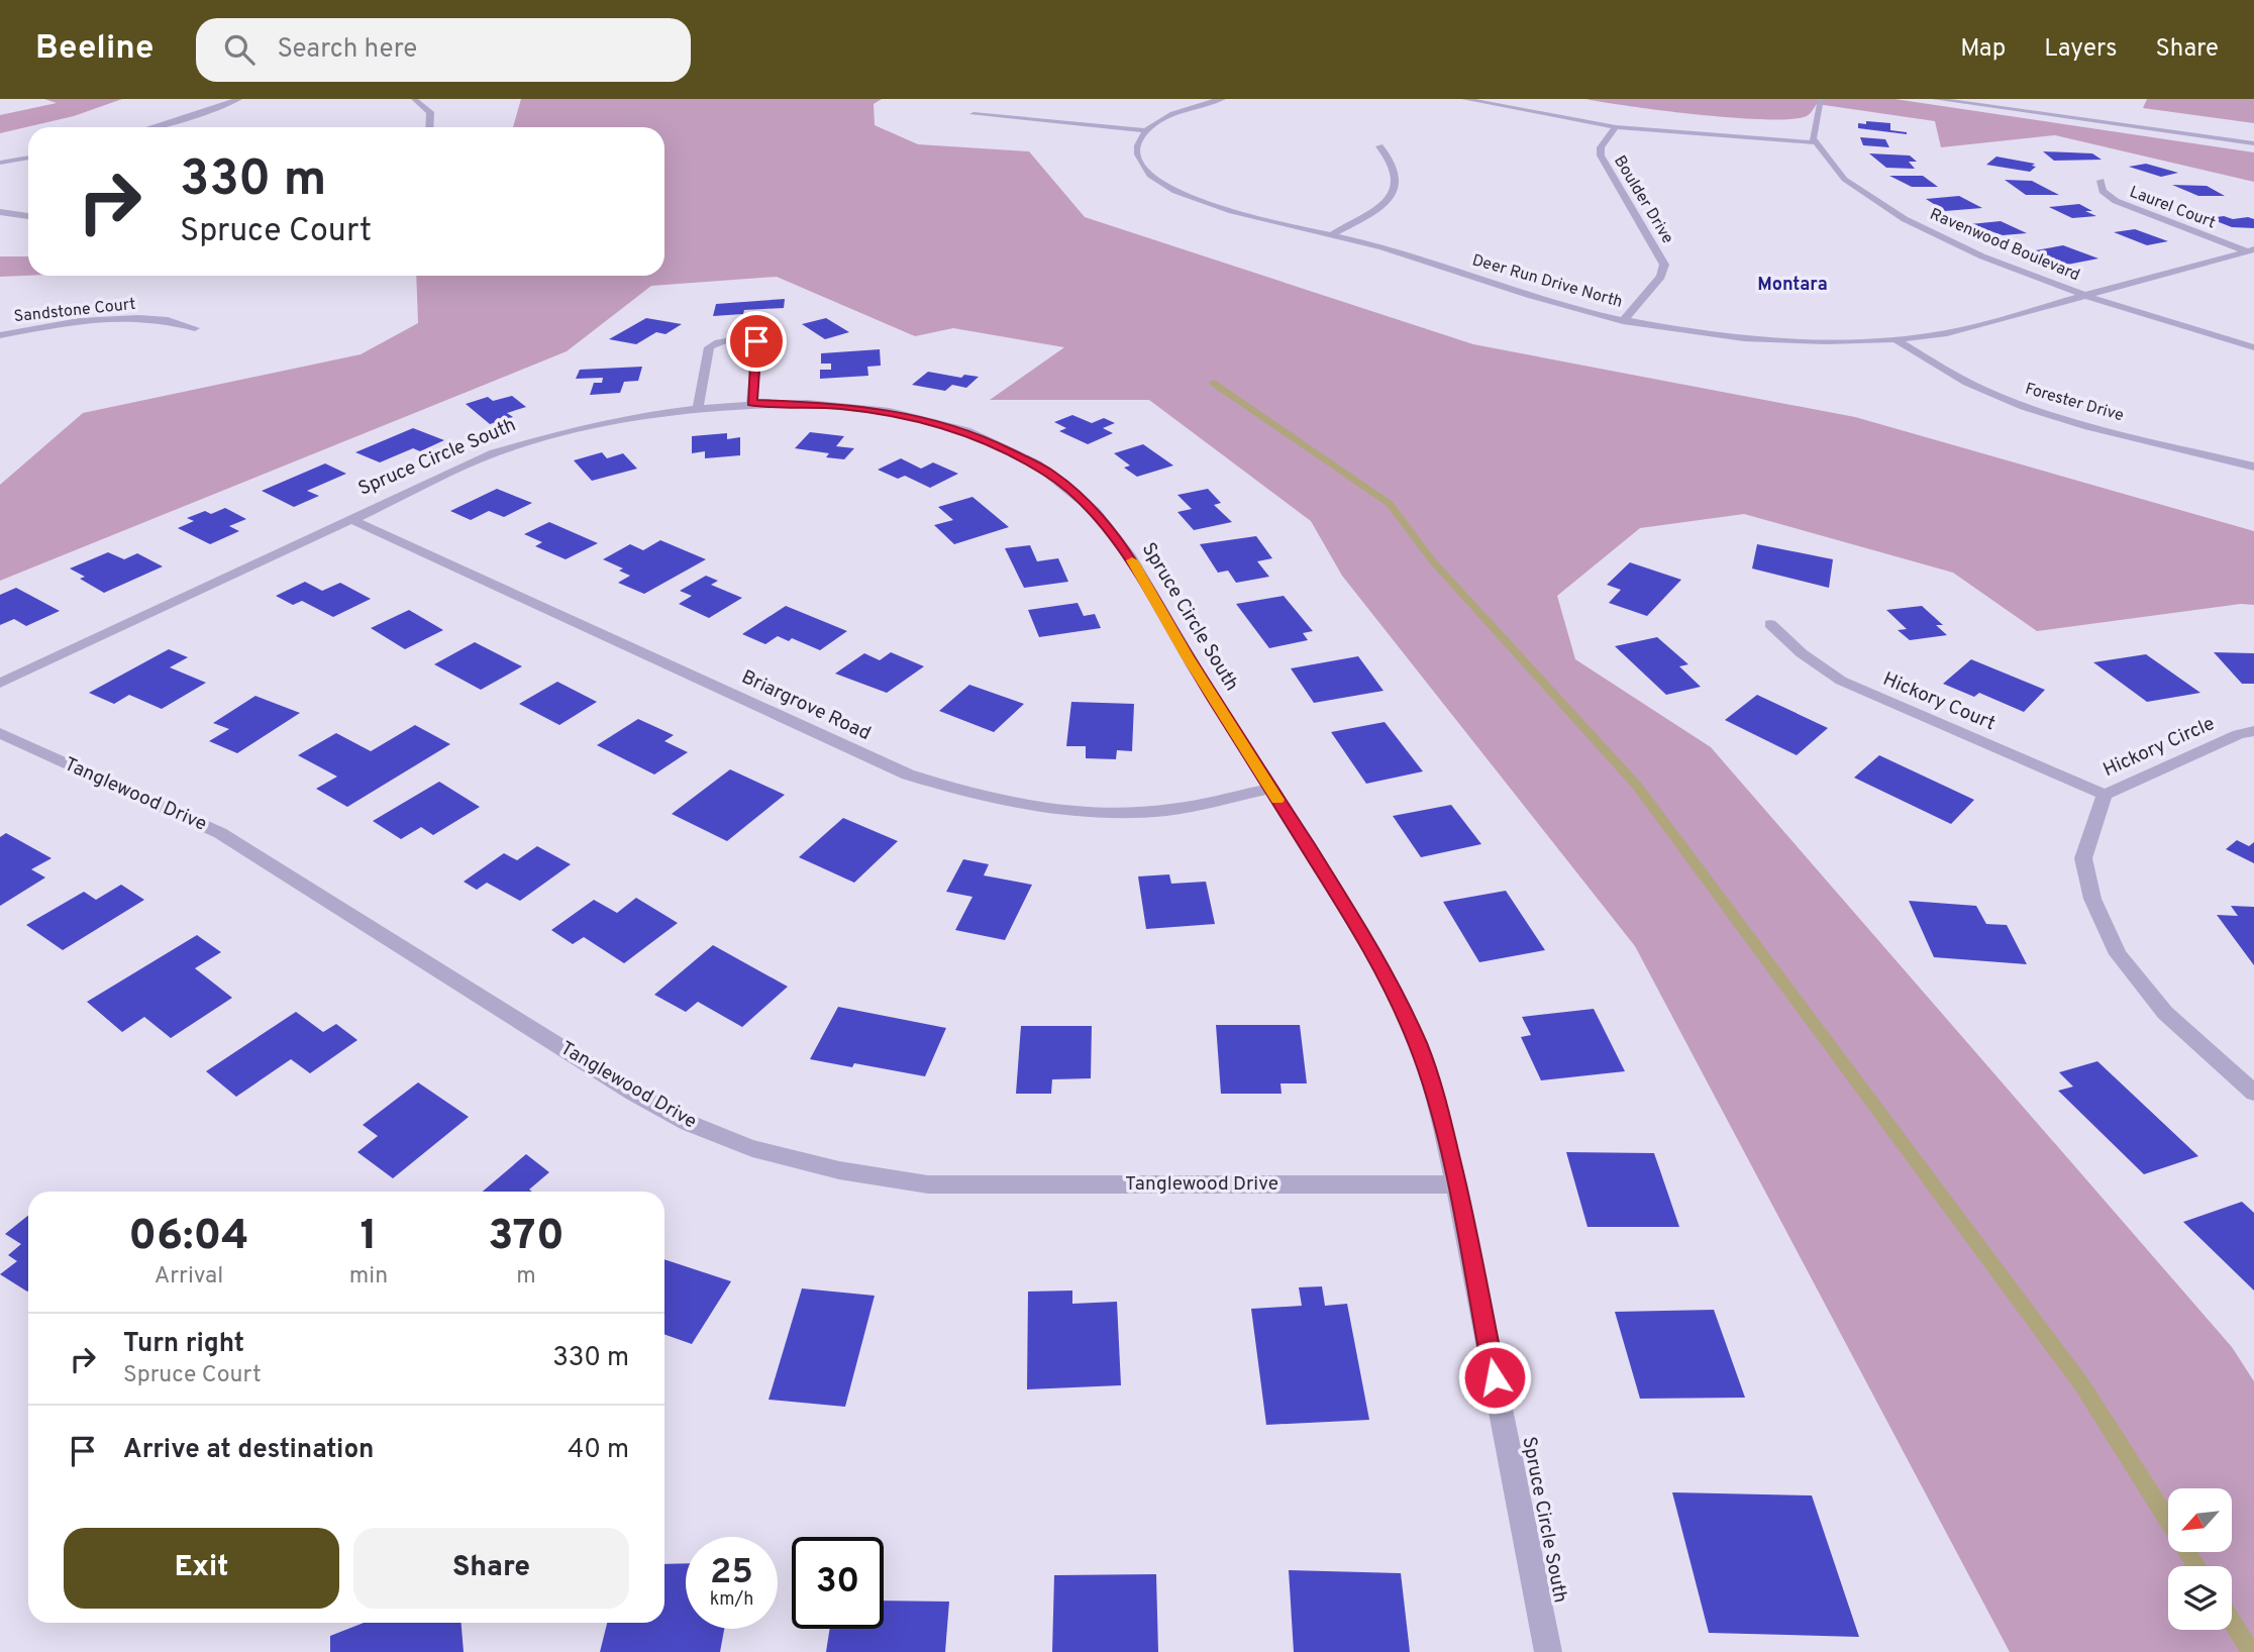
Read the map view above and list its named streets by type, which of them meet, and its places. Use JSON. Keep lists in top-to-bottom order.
{
  "streets": {
    "street": [
      "Boulder Drive",
      "Laurel Court",
      "Ravenwood Boulevard",
      "Deer Run Drive North",
      "Sandstone Court",
      "Forester Drive",
      "Spruce Circle South",
      "Hickory Court",
      "Briargrove Road",
      "Hickory Circle",
      "Tanglewood Drive"
    ]
  },
  "crossings": [
    ["Boulder Drive", "Deer Run Drive North"],
    ["Laurel Court", "Deer Run Drive North"],
    ["Ravenwood Boulevard", "Deer Run Drive North"],
    ["Deer Run Drive North", "Forester Drive"],
    ["Spruce Circle South", "Briargrove Road"],
    ["Spruce Circle South", "Tanglewood Drive"],
    ["Hickory Court", "Hickory Circle"]
  ],
  "districts": ["Montara"],
  "north": "bottom left",
  "page": {
    "header": "Beeline",
    "search": "Search here",
    "nav": ["Map", "Layers", "Share"],
    "turn": ["330 m", "Spruce Court"],
    "eta": [
      "06:04",
      "Arrival",
      "1",
      "min",
      "370",
      "m"
    ],
    "list": [
      {
        "name": "Turn right",
        "note": "Spruce Court",
        "value": "330 m"
      },
      {
        "name": "Arrive at destination",
        "value": "40 m"
      }
    ],
    "buttons": ["Exit", "Share"],
    "speed": "25 km/h",
    "limit": "30"
  }
}
